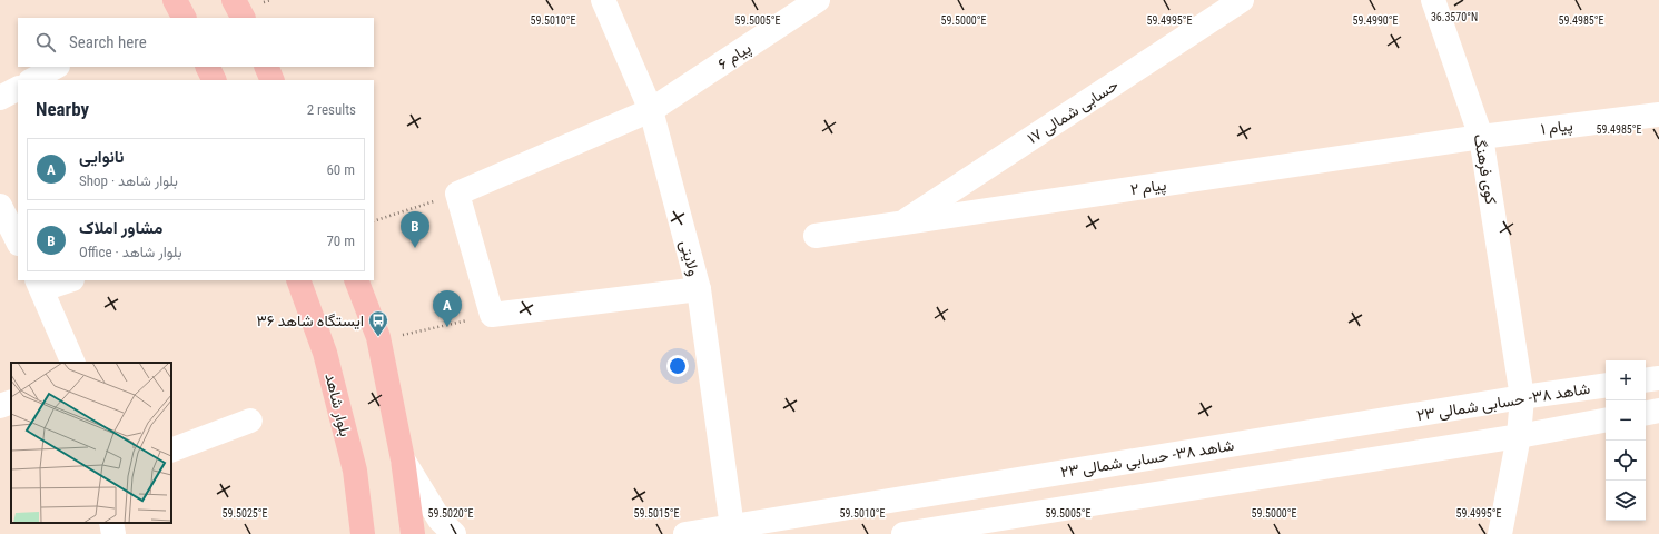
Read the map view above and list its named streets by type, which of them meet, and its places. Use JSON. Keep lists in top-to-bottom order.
{
  "streets": {
    "main road": ["بلوار شاهد"],
    "street": [
      "پیام ۶",
      "حسابی شمالی ۱۷",
      "پیام ۱",
      "کوی فرهنگ",
      "پیام ۲",
      "ولایتی",
      "شاهد ۳۸- حسابی شمالی ۲۳"
    ]
  },
  "crossings": [
    ["پیام ۶", "ولایتی"],
    ["حسابی شمالی ۱۷", "پیام ۲"],
    ["پیام ۱", "کوی فرهنگ"],
    ["پیام ۱", "پیام ۲"],
    ["کوی فرهنگ", "پیام ۲"],
    ["کوی فرهنگ", "شاهد ۳۸- حسابی شمالی ۲۳"],
    ["ولایتی", "شاهد ۳۸- حسابی شمالی ۲۳"]
  ],
  "places": {
    "bus stop": ["ایستگاه شاهد ۳۶"]
  },
  "page": {
    "search": "Search here",
    "heading": ["Nearby", "2 results"],
    "list": [
      {
        "mark": "A",
        "name": "نانوایی",
        "note": "Shop · بلوار شاهد",
        "value": "60 m"
      },
      {
        "mark": "B",
        "name": "مشاور املاک",
        "note": "Office · بلوار شاهد",
        "value": "70 m"
      }
    ],
    "pins": ["B", "A"],
    "map_buttons": ["+", "−"]
  },
  "coordinates": [
    "36.3570°N",
    "59.5010°E",
    "59.5005°E",
    "59.5000°E",
    "59.4995°E",
    "59.4990°E",
    "59.4985°E",
    "59.5025°E",
    "59.5020°E",
    "59.5015°E"
  ]
}
